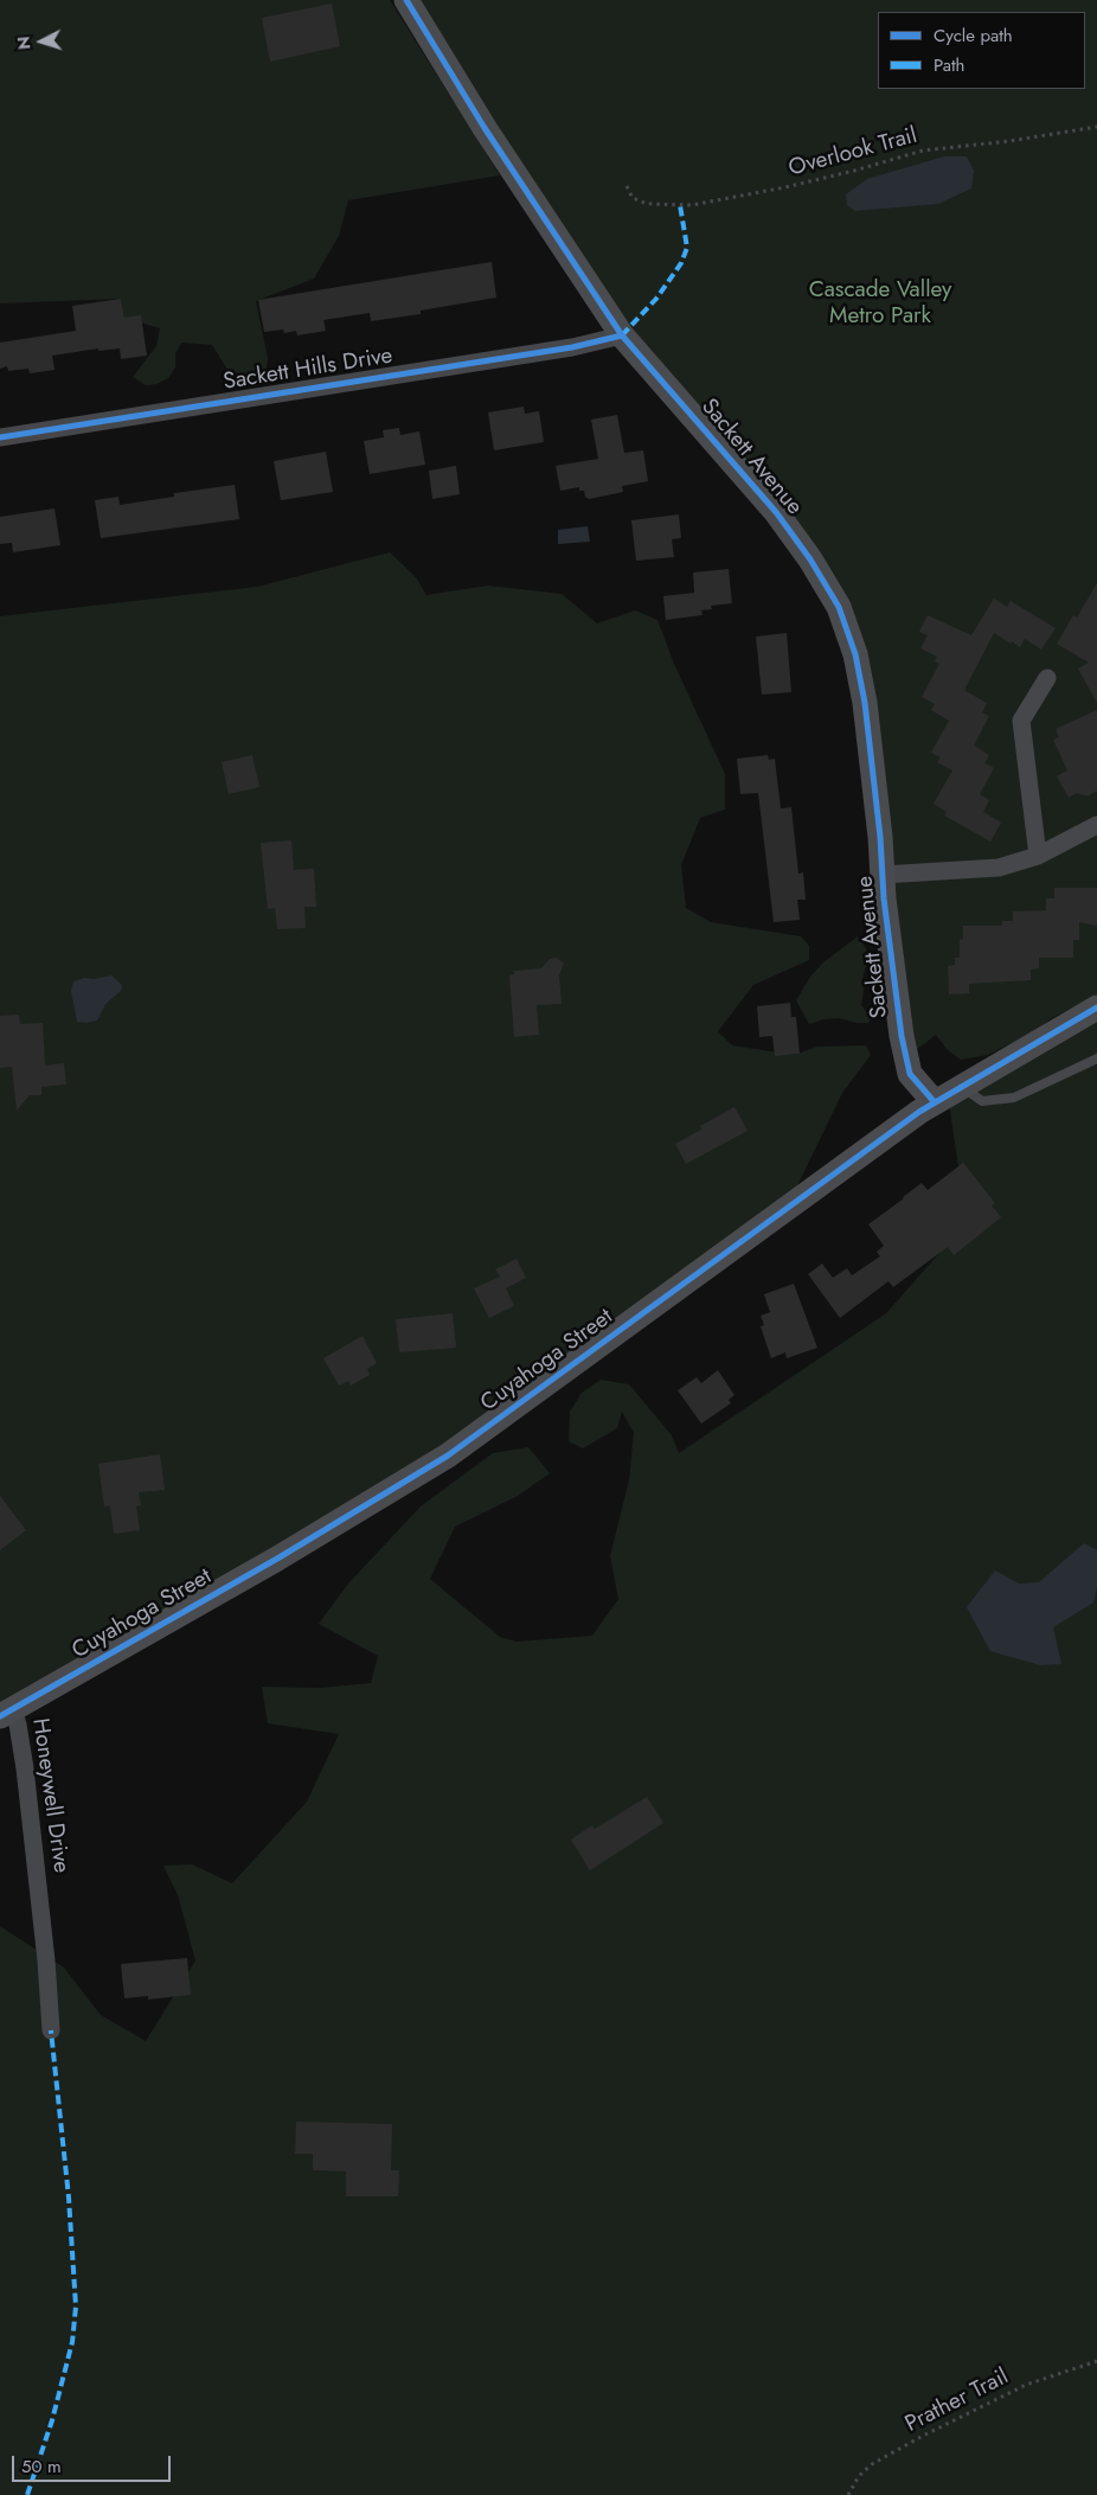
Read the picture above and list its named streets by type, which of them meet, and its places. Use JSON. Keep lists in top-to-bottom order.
{
  "streets": {
    "street": [
      "Sackett Hills Drive",
      "Sackett Avenue",
      "Cuyahoga Street",
      "Honeywell Drive"
    ],
    "path": ["Overlook Trail", "Prather Trail"]
  },
  "crossings": [
    ["Sackett Hills Drive", "Sackett Avenue"],
    ["Sackett Avenue", "Cuyahoga Street"],
    ["Cuyahoga Street", "Honeywell Drive"]
  ],
  "parks": ["Cascade Valley Metro Park"],
  "legend": ["Cycle path", "Path"],
  "scale_bar": "50 m",
  "north": "left"
}
